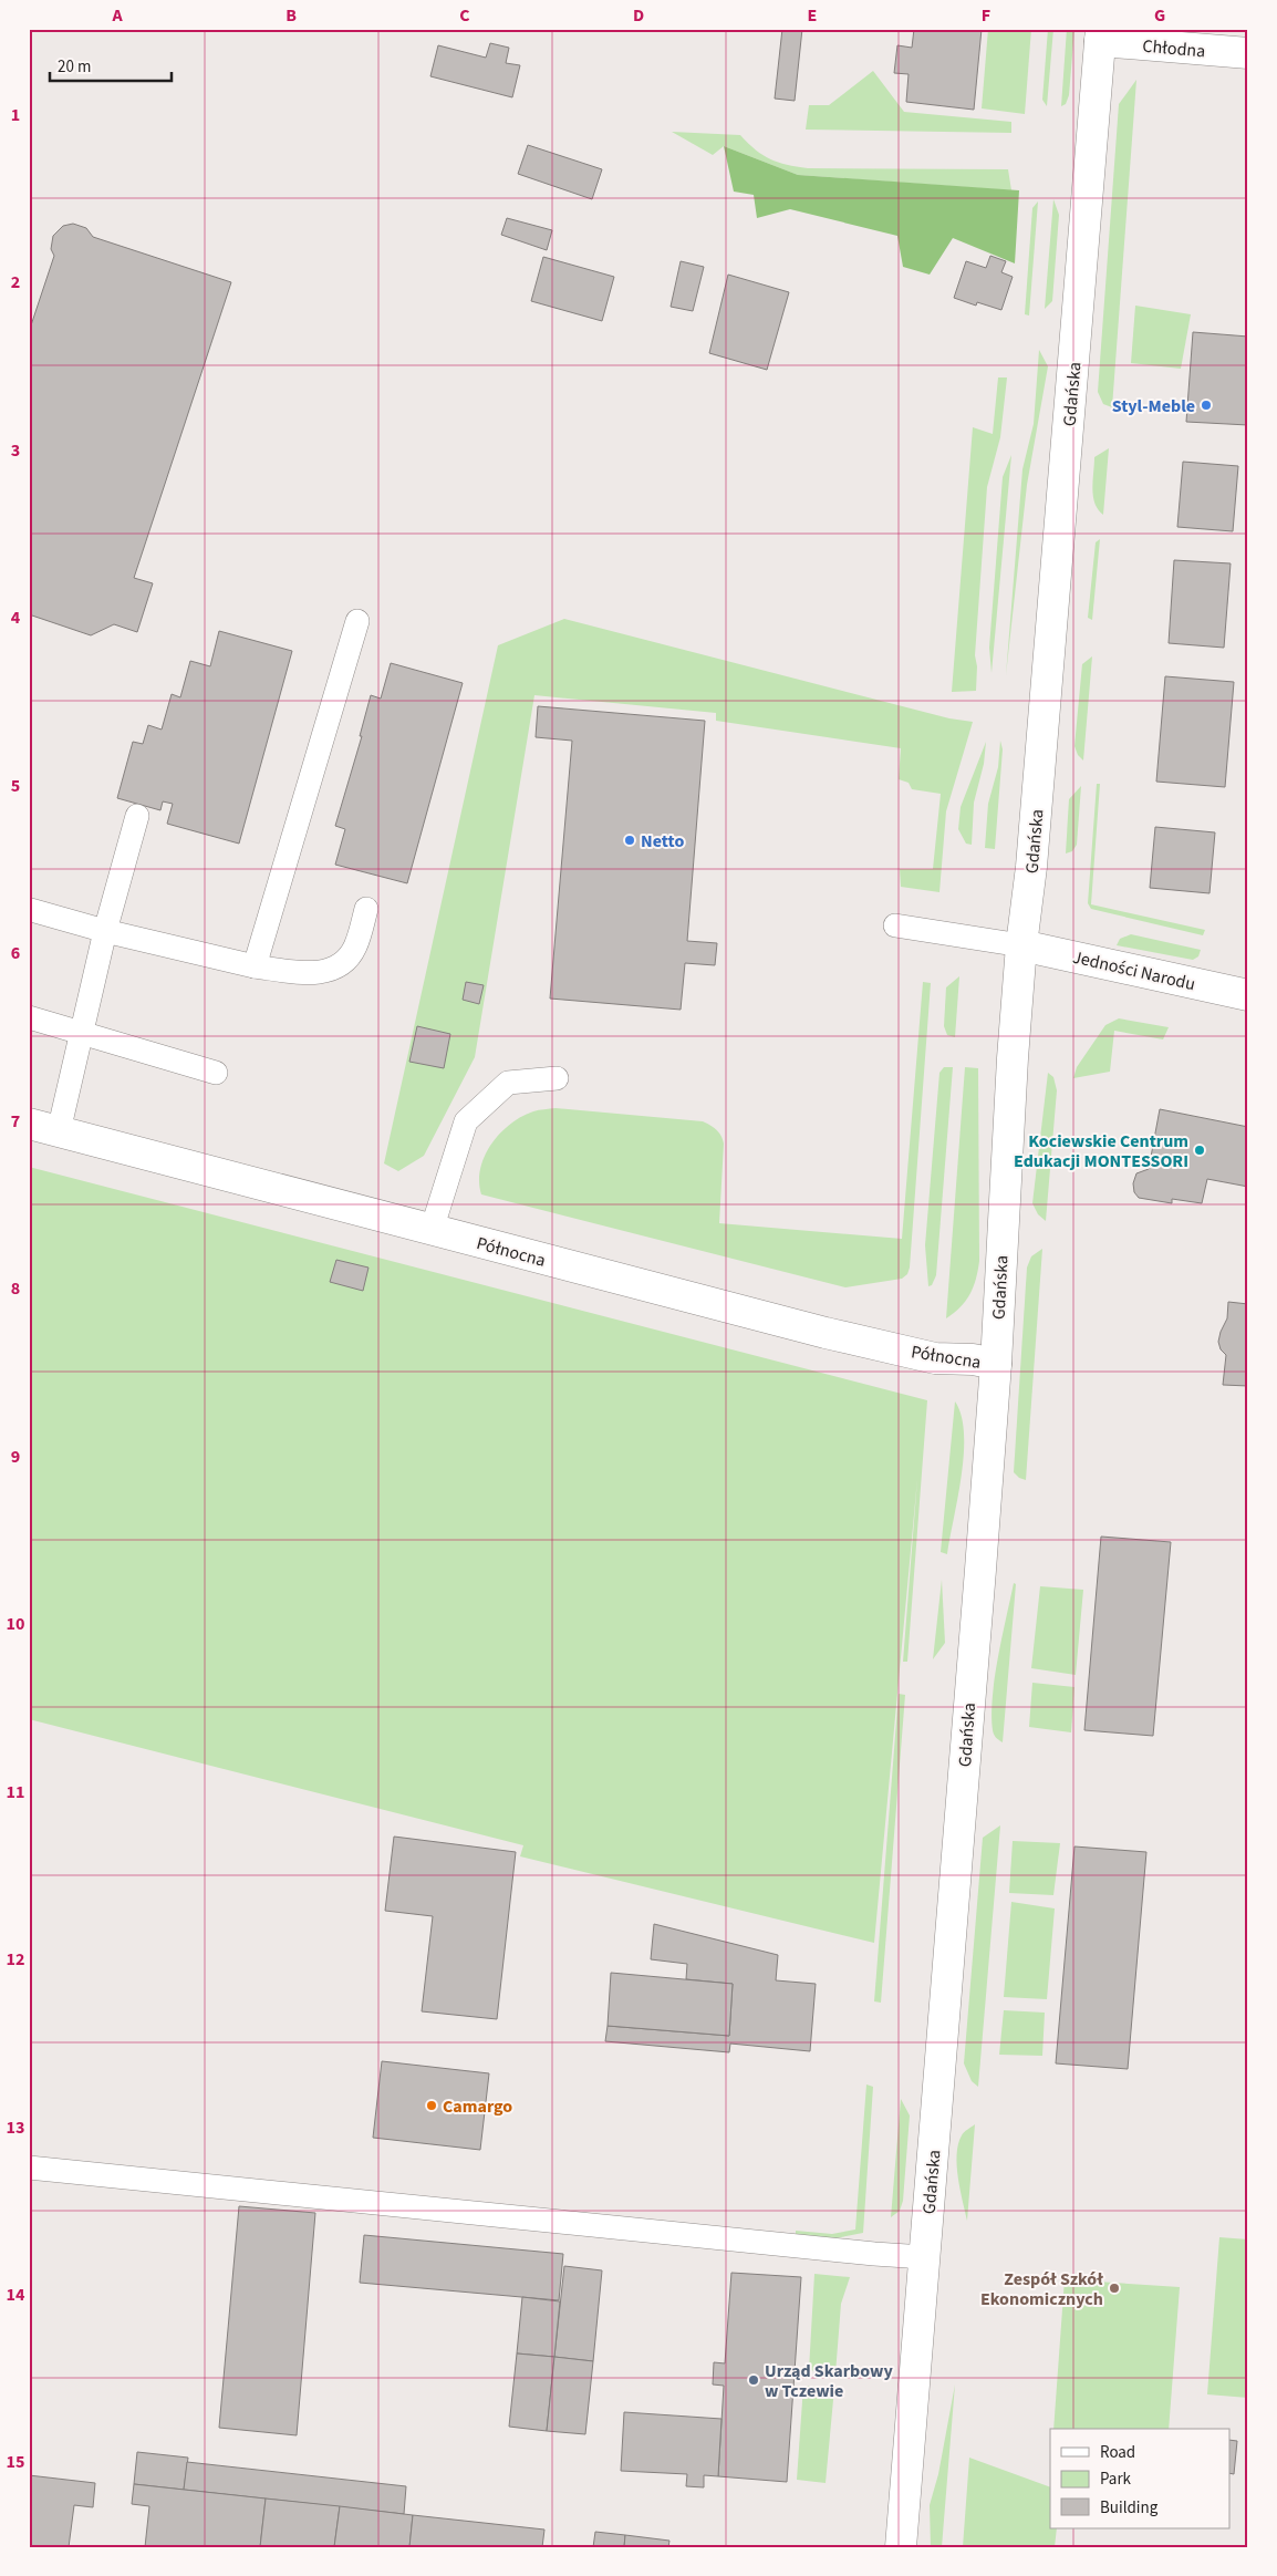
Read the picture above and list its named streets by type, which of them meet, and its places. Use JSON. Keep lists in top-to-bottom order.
{
  "streets": {
    "street": [
      "Chłodna",
      "Gdańska",
      "Jedności Narodu",
      "Północna"
    ]
  },
  "crossings": [
    ["Chłodna", "Gdańska"],
    ["Gdańska", "Jedności Narodu"],
    ["Gdańska", "Północna"]
  ],
  "places": [
    "Styl-Meble",
    "Netto",
    "Kociewskie Centrum Edukacji MONTESSORI",
    "Camargo",
    "Zespół Szkół Ekonomicznych",
    "Urząd Skarbowy w Tczewie"
  ],
  "legend": ["Road", "Park", "Building"],
  "scale_bar": "20 m",
  "grid": {
    "columns": [
      "A",
      "B",
      "C",
      "D",
      "E",
      "F",
      "G"
    ],
    "rows": [
      "1",
      "2",
      "3",
      "4",
      "5",
      "6",
      "7",
      "8",
      "9",
      "10",
      "11",
      "12",
      "13",
      "14",
      "15"
    ]
  }
}
